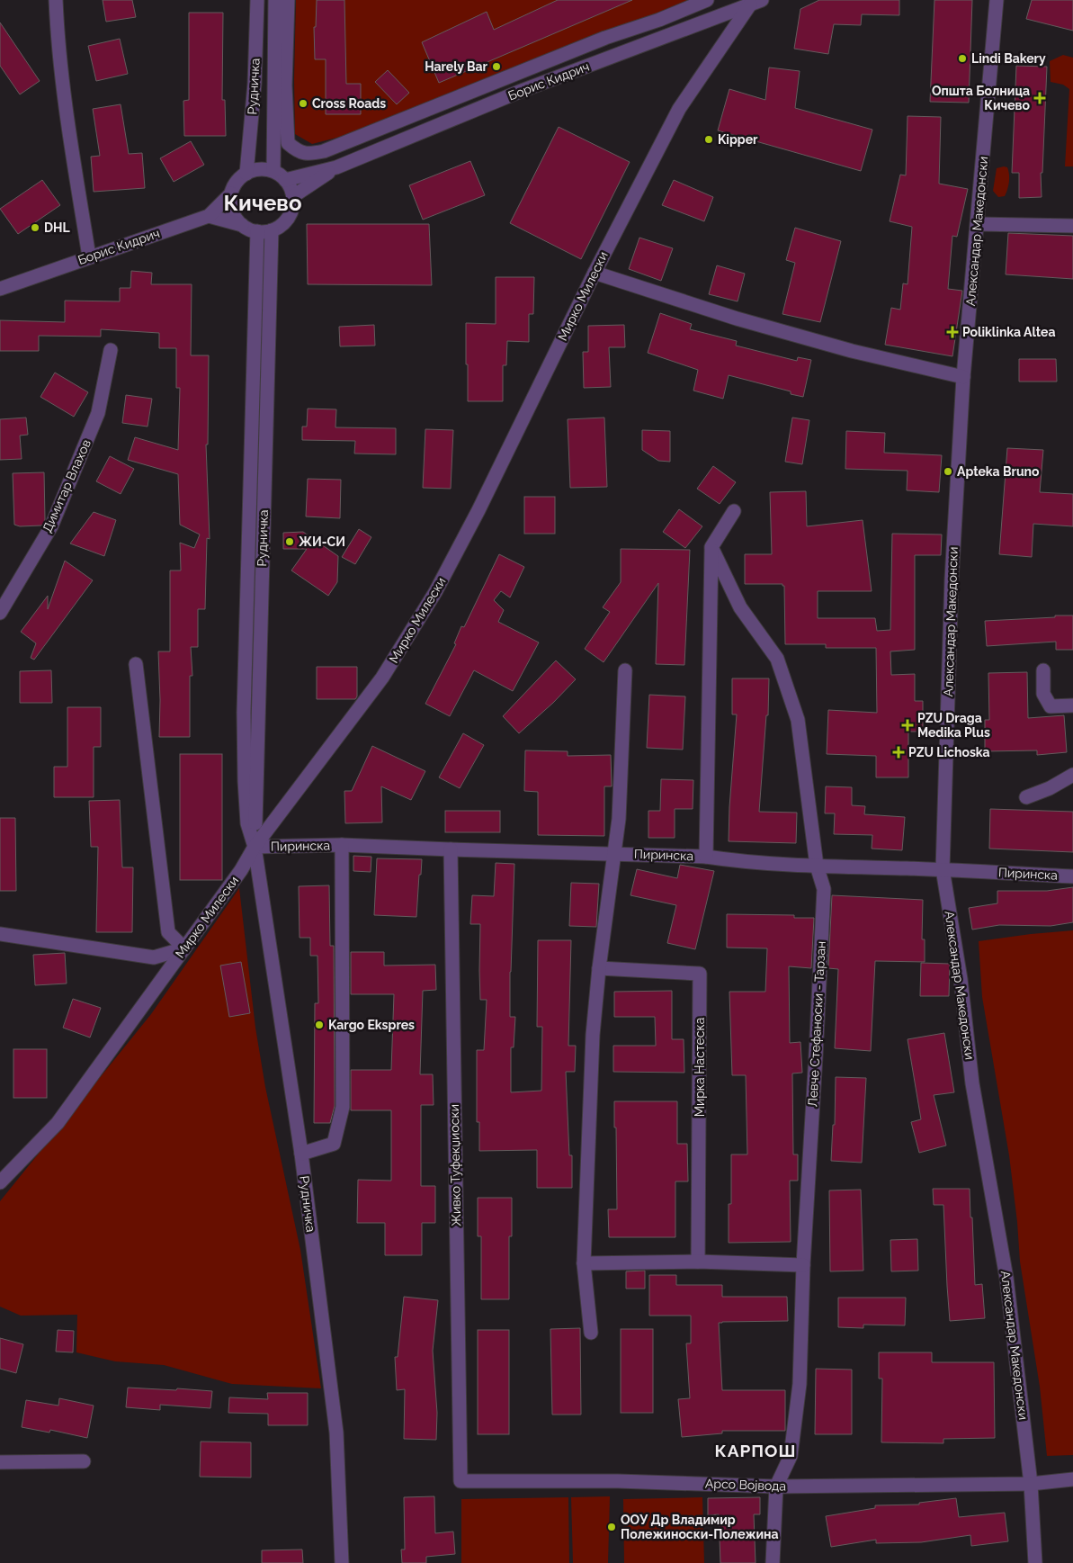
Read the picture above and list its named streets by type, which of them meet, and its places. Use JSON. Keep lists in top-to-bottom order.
{
  "streets": {
    "street": [
      "Борис Кидрич",
      "Рудничка",
      "Александар Македонски",
      "Мирко Милески",
      "Димитар Влахов",
      "Пиринска",
      "Левче Стефаноски - Тарзан",
      "Мирка Настеска",
      "Живко Туфекџиоски",
      "Арсо Војвода"
    ]
  },
  "crossings": [
    ["Борис Кидрич", "Рудничка"],
    ["Борис Кидрич", "Мирко Милески"],
    ["Рудничка", "Мирко Милески"],
    ["Рудничка", "Пиринска"],
    ["Александар Македонски", "Пиринска"],
    ["Александар Македонски", "Арсо Војвода"],
    ["Мирко Милески", "Пиринска"],
    ["Пиринска", "Левче Стефаноски - Тарзан"],
    ["Пиринска", "Живко Туфекџиоски"],
    ["Левче Стефаноски - Тарзан", "Арсо Војвода"],
    ["Живко Туфекџиоски", "Арсо Војвода"]
  ],
  "districts": ["Кичево", "КАРПОШ"],
  "places": {
    "other": [
      "Lindi Bakery",
      "Harely Bar",
      "Cross Roads",
      "Kipper",
      "DHL",
      "Apteka Bruno",
      "ЖИ-СИ",
      "Kargo Ekspres",
      "ООУ Др Владимир Полежиноски-Полежина"
    ],
    "health": [
      "Општа Болница Кичево",
      "Poliklinka Altea",
      "PZU Draga Medika Plus",
      "PZU Lichoska"
    ]
  }
}
